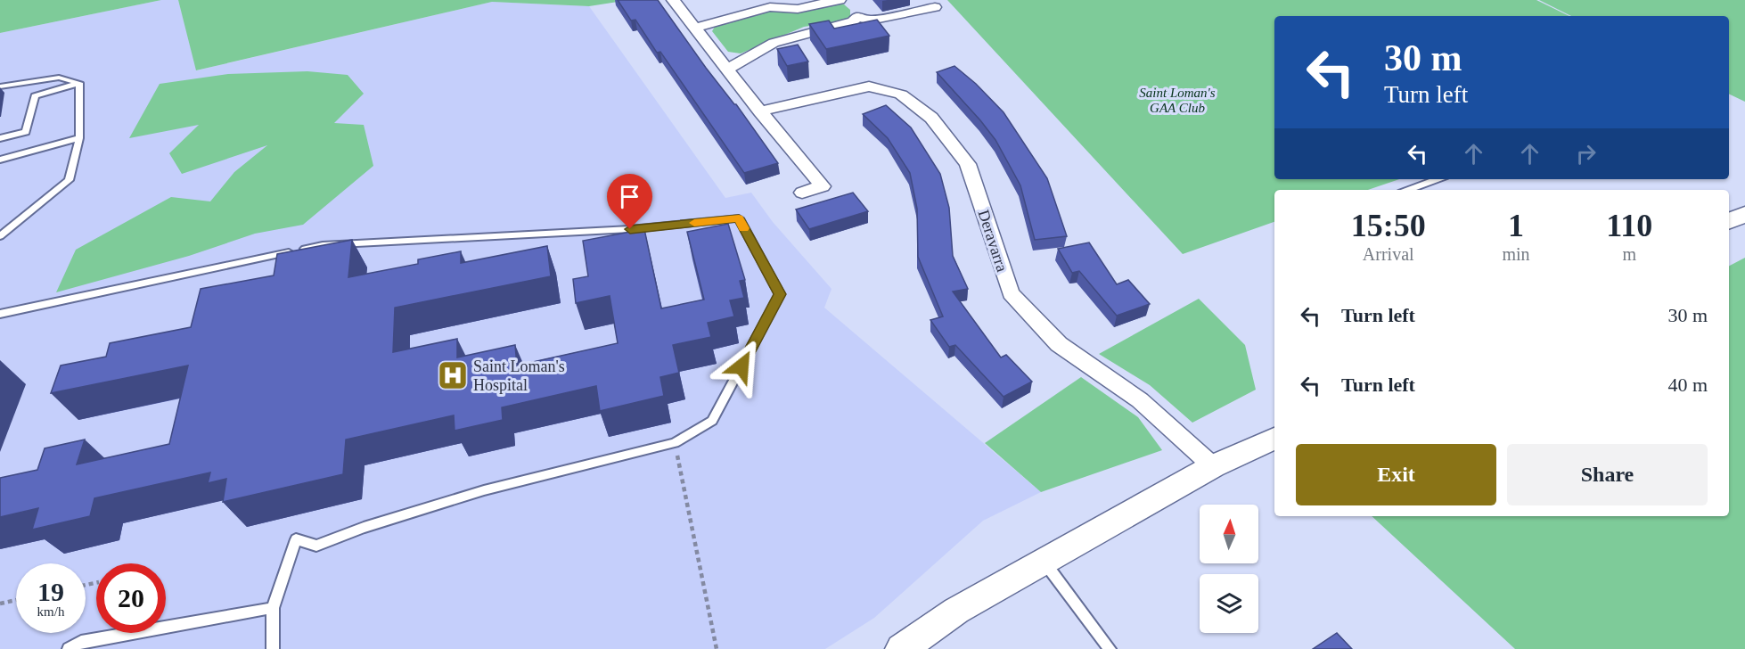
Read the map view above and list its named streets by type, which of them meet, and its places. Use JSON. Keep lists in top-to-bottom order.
{
  "streets": {
    "street": ["Deravarra"]
  },
  "parks": ["Saint Loman's GAA Club"],
  "places": {
    "hospital": ["Saint Loman's Hospital"]
  },
  "north": "top",
  "page": {
    "turn": ["30 m", "Turn left"],
    "eta": [
      "15:50",
      "Arrival",
      "1",
      "min",
      "110",
      "m"
    ],
    "list": [
      {
        "name": "Turn left",
        "value": "30 m"
      },
      {
        "name": "Turn left",
        "value": "40 m"
      }
    ],
    "buttons": ["Exit", "Share"],
    "speed": "19 km/h",
    "limit": "20"
  }
}
